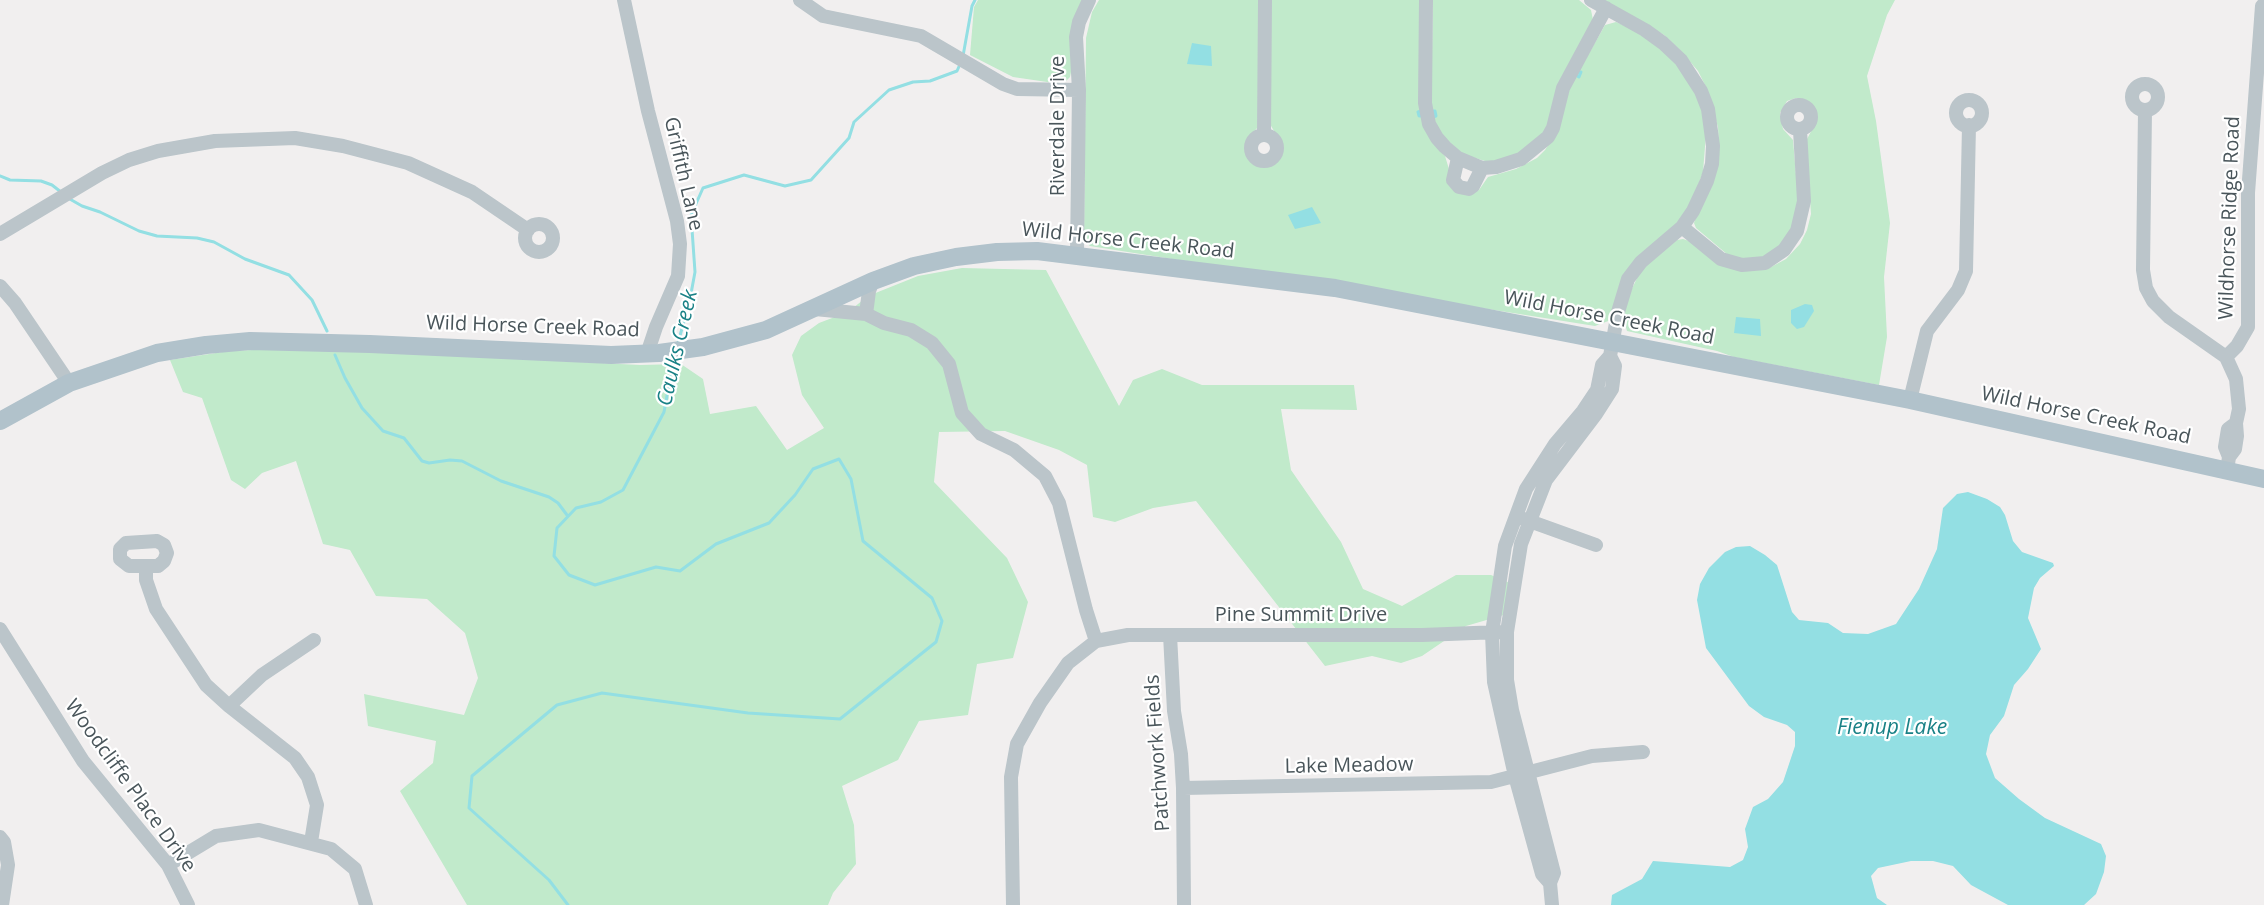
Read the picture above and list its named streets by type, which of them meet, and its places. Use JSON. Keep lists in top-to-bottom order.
{
  "streets": {
    "main road": ["Wild Horse Creek Road"],
    "street": [
      "Riverdale Drive",
      "Griffith Lane",
      "Wildhorse Ridge Road",
      "Pine Summit Drive",
      "Patchwork Fields",
      "Lake Meadow",
      "Woodcliffe Place Drive"
    ]
  },
  "crossings": [
    ["Riverdale Drive", "Wild Horse Creek Road"],
    ["Griffith Lane", "Wild Horse Creek Road"],
    ["Pine Summit Drive", "Patchwork Fields"],
    ["Patchwork Fields", "Lake Meadow"]
  ],
  "water": ["Caulks Creek", "Fienup Lake"]
}
